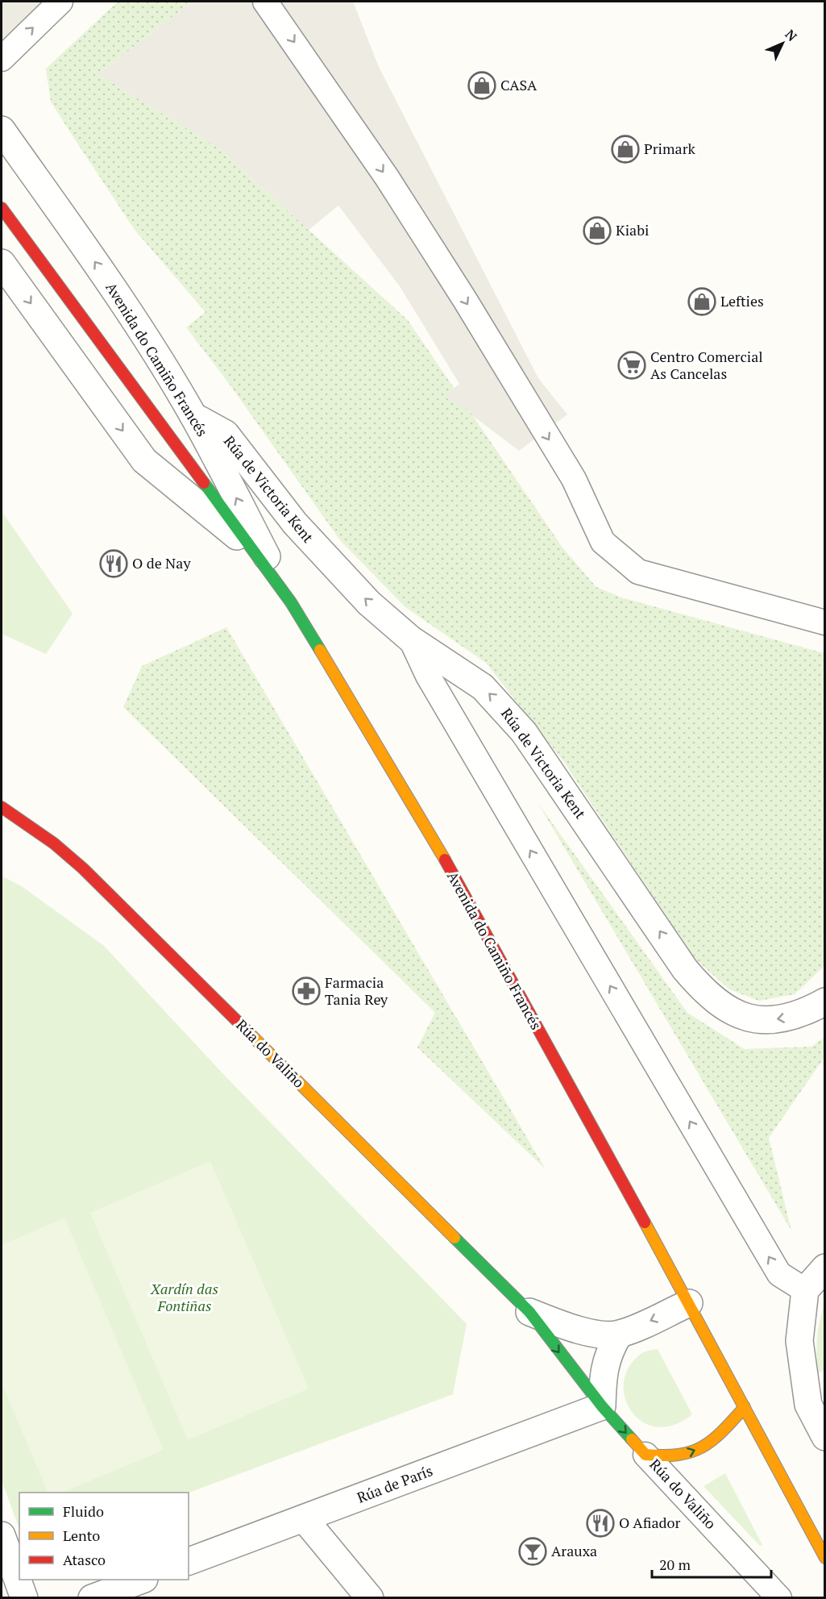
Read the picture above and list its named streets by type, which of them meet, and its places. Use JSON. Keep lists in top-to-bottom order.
{
  "streets": {
    "main road": ["Avenida do Camiño Francés", "Rúa do Valiño"],
    "street": ["Rúa de Victoria Kent", "Rúa de París"]
  },
  "crossings": [
    ["Avenida do Camiño Francés", "Rúa de Victoria Kent"],
    ["Avenida do Camiño Francés", "Rúa do Valiño"],
    ["Avenida do Camiño Francés", "Rúa de París"],
    ["Rúa do Valiño", "Rúa de París"]
  ],
  "one_way": ["Rúa de Victoria Kent"],
  "parks": ["Xardín das Fontiñas"],
  "places": {
    "shop": [
      "CASA",
      "Primark",
      "Kiabi",
      "Lefties"
    ],
    "supermarket": ["Centro Comercial As Cancelas"],
    "restaurant": ["O de Nay", "O Afiador"],
    "pharmacy": ["Farmacia Tania Rey"],
    "bar": ["Arauxa"]
  },
  "legend": ["Fluido", "Lento", "Atasco"],
  "scale_bar": "20 m",
  "north": "top right"
}
